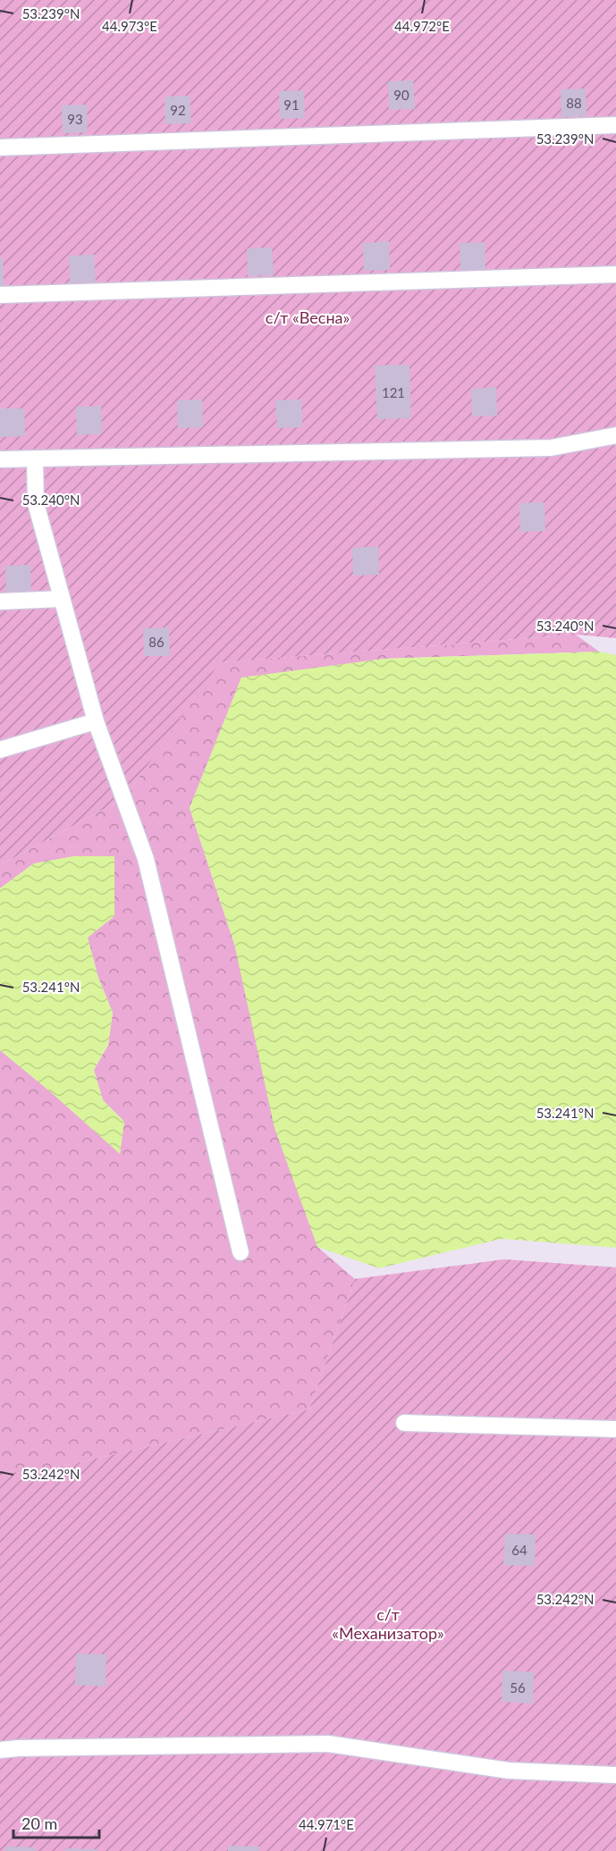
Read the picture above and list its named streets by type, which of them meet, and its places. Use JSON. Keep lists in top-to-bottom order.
{
  "parks": ["с/т «Весна»", "с/т «Механизатор»"],
  "house_numbers": [
    "90",
    "88",
    "91",
    "92",
    "93",
    "121",
    "86",
    "64",
    "56"
  ],
  "scale_bar": "20 m",
  "coordinates": [
    "53.239°N",
    "44.973°E",
    "44.972°E",
    "53.240°N",
    "53.241°N",
    "53.242°N",
    "44.971°E"
  ]
}
